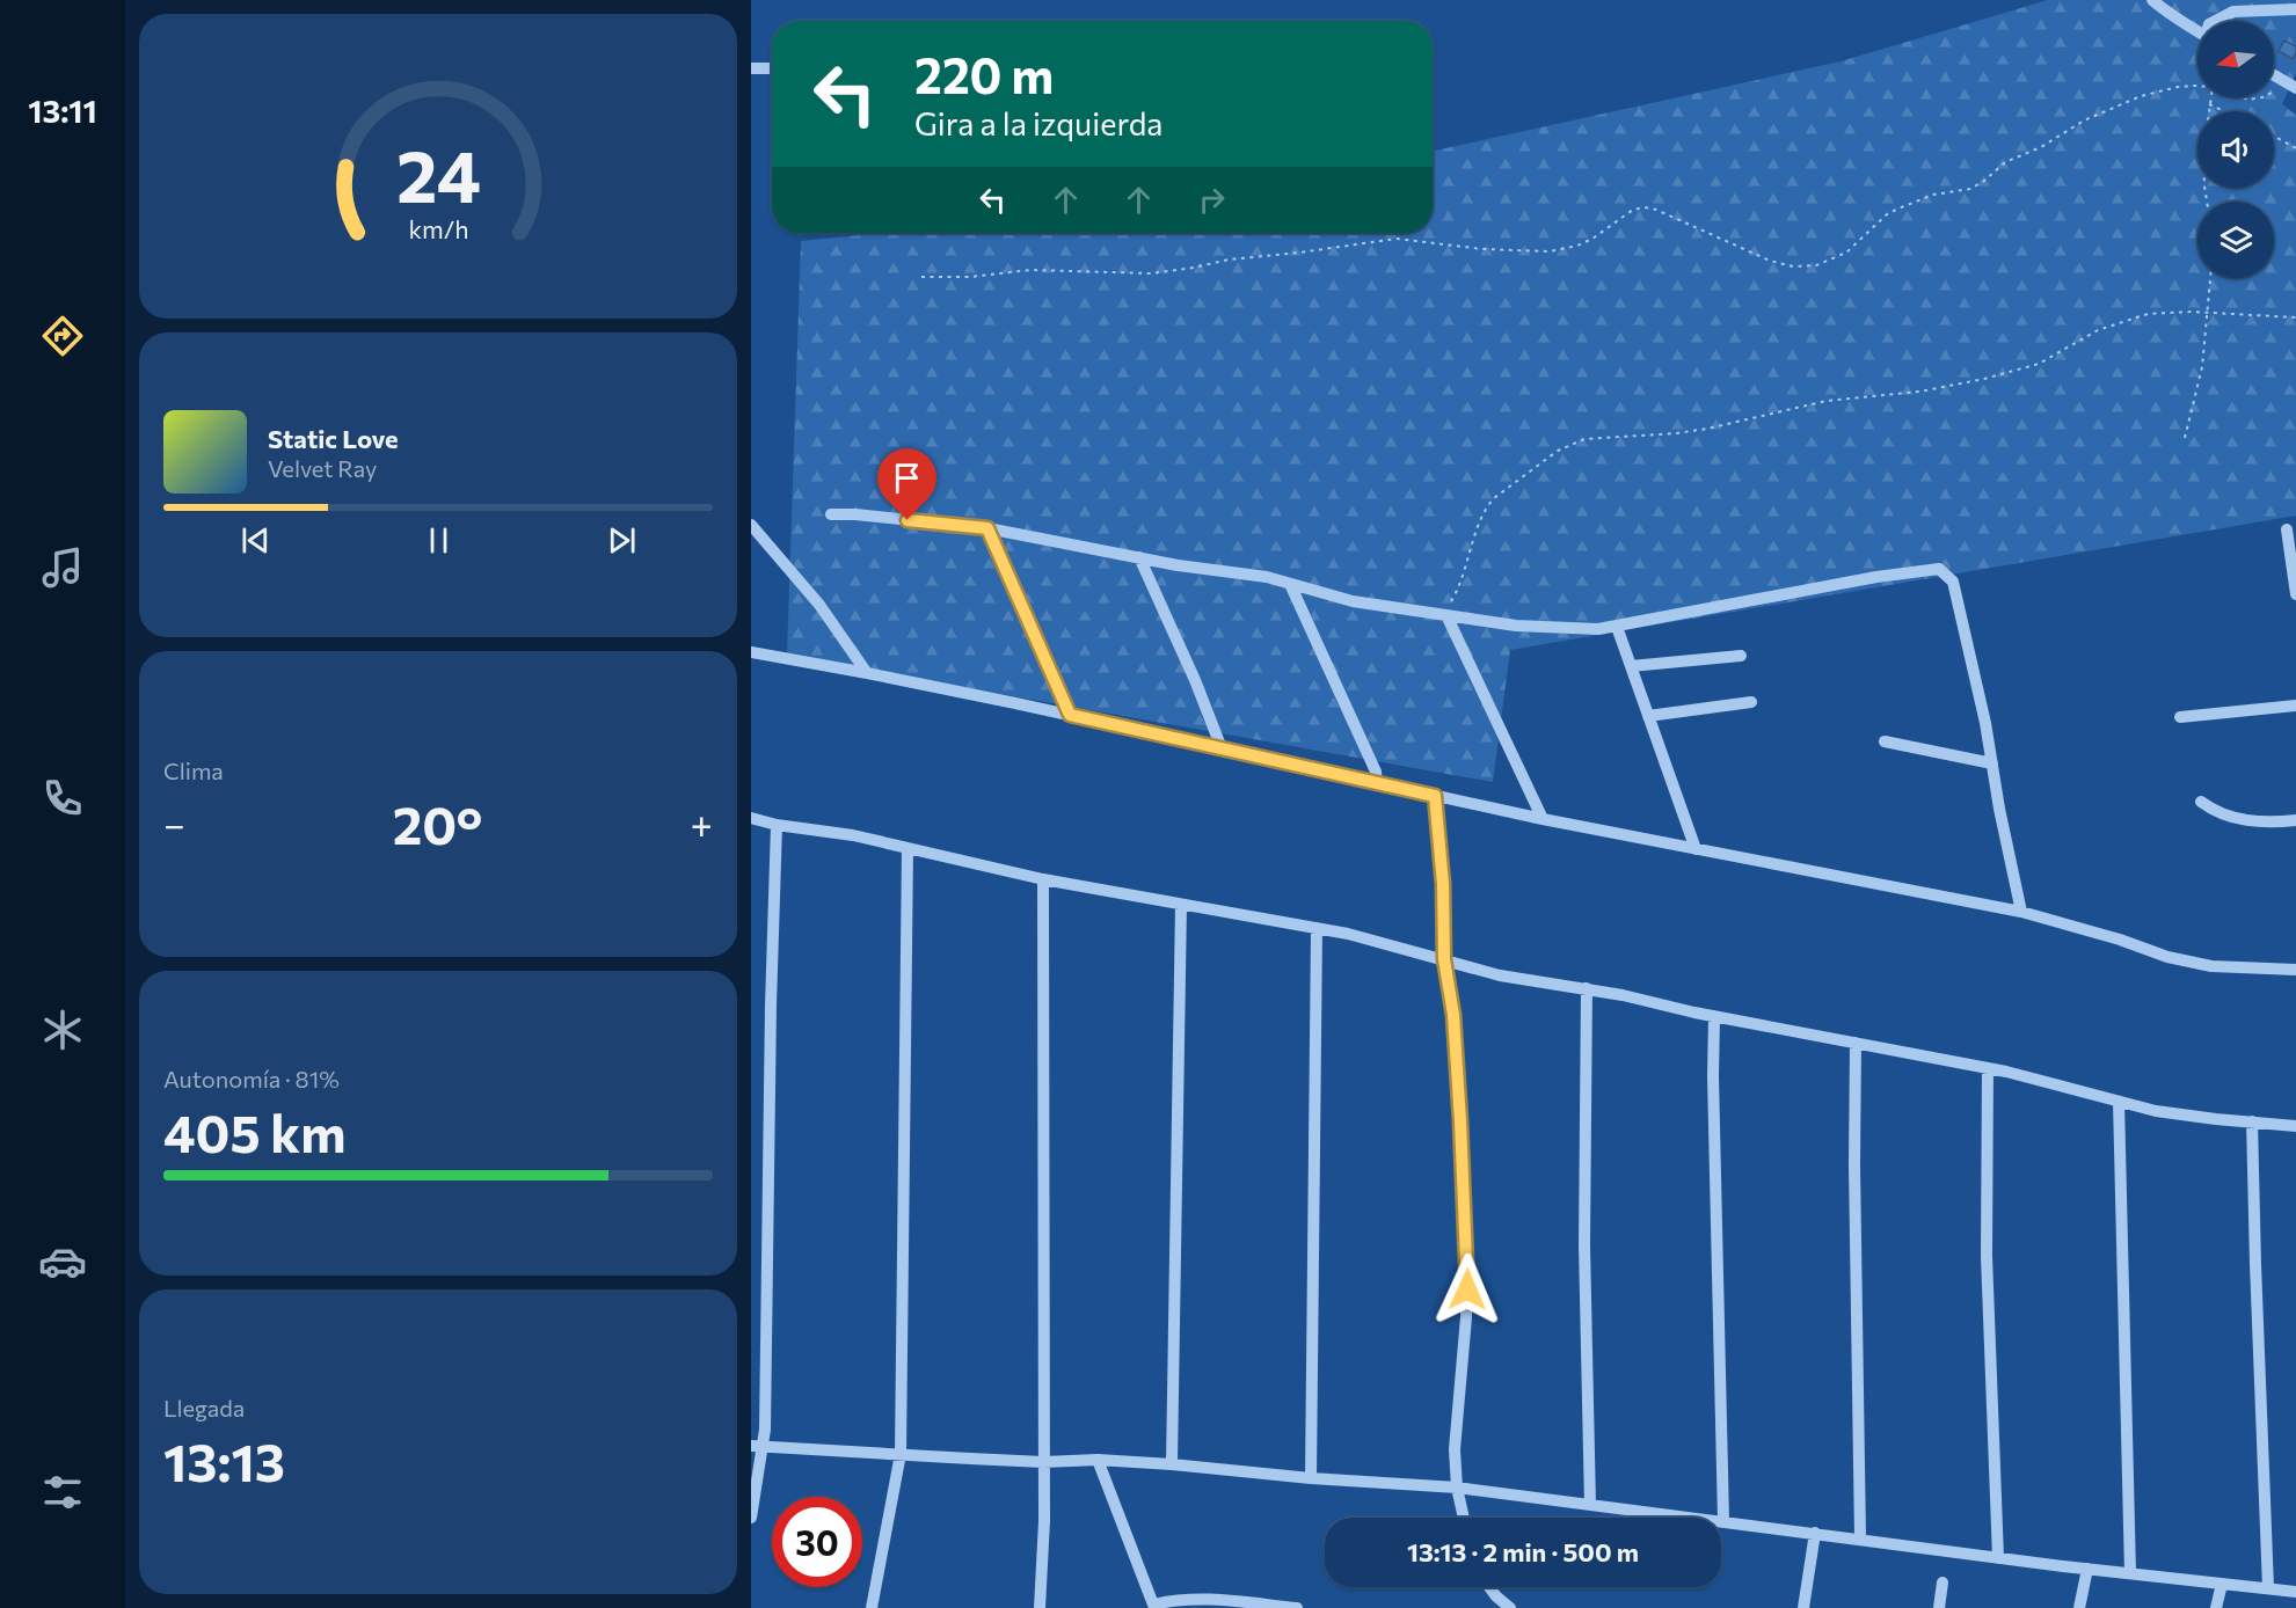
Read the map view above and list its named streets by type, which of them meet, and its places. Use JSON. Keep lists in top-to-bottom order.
{
  "north": "left",
  "page": {
    "tabs": "13:11",
    "turn": ["220 m", "Gira a la izquierda"],
    "song": ["Static Love", "Velvet Ray"],
    "tile": [
      "Clima",
      ["Autonomía · 81%", "405 km"],
      ["Llegada", "13:13"]
    ],
    "heat": ["−", "20°", "+"],
    "limit": "30",
    "trip": "13:13 · 2 min · 500 m",
    "gauge": ["24", "km/h"]
  }
}
